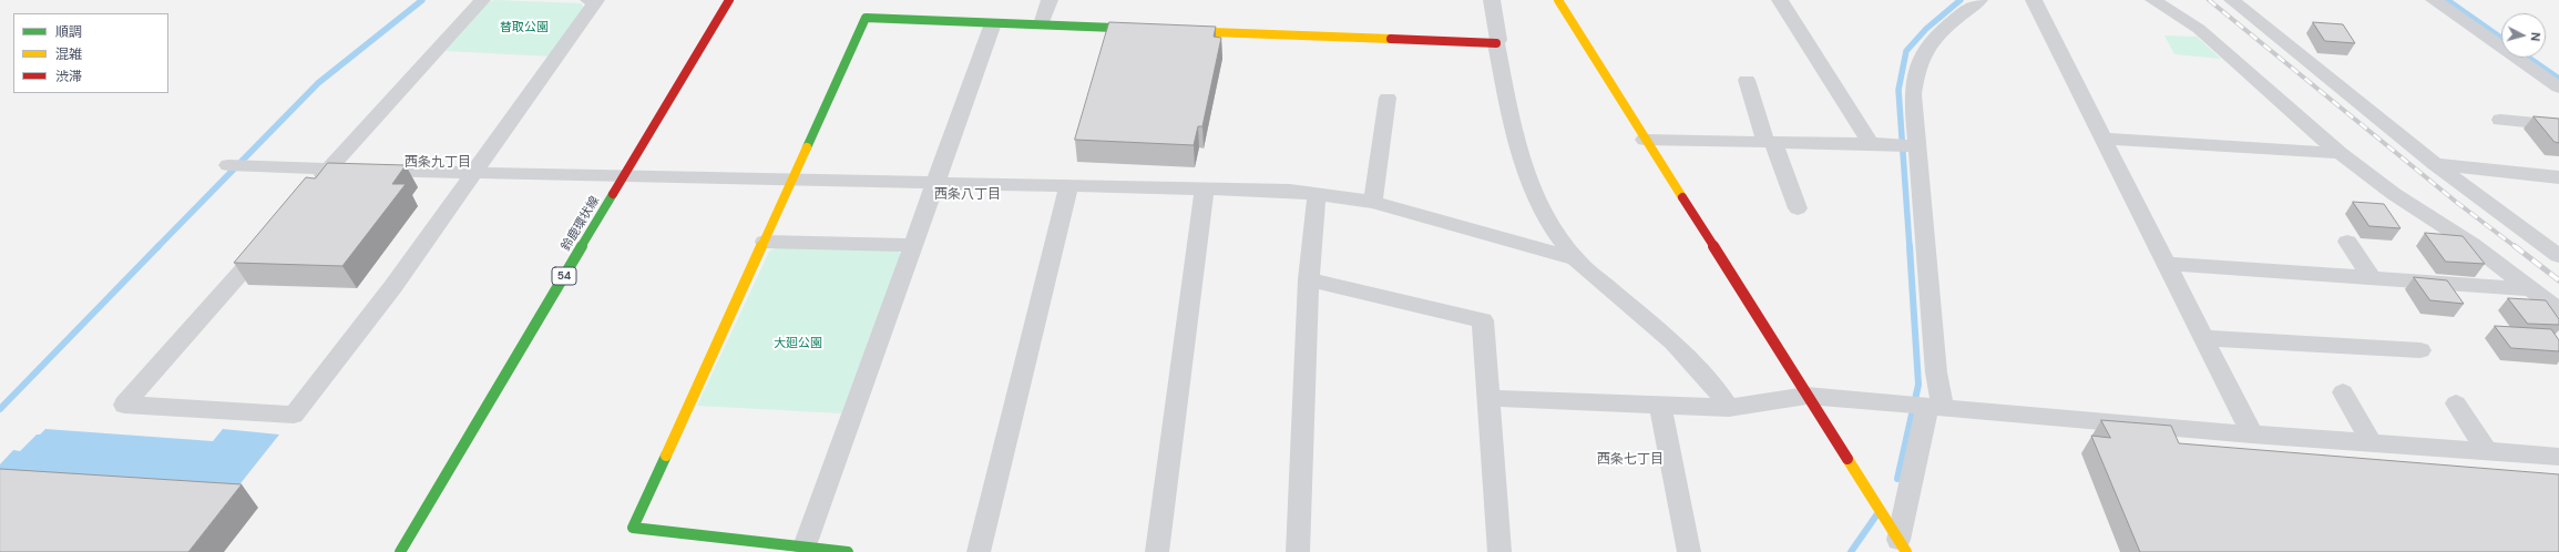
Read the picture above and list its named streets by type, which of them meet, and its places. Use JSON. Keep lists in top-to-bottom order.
{
  "streets": {
    "street": ["鈴鹿環状線", "54"]
  },
  "districts": ["西条九丁目", "西条八丁目", "西条七丁目"],
  "parks": ["替取公園", "大廻公園"],
  "legend": ["順調", "混雑", "渋滞"],
  "north": "right"
}
